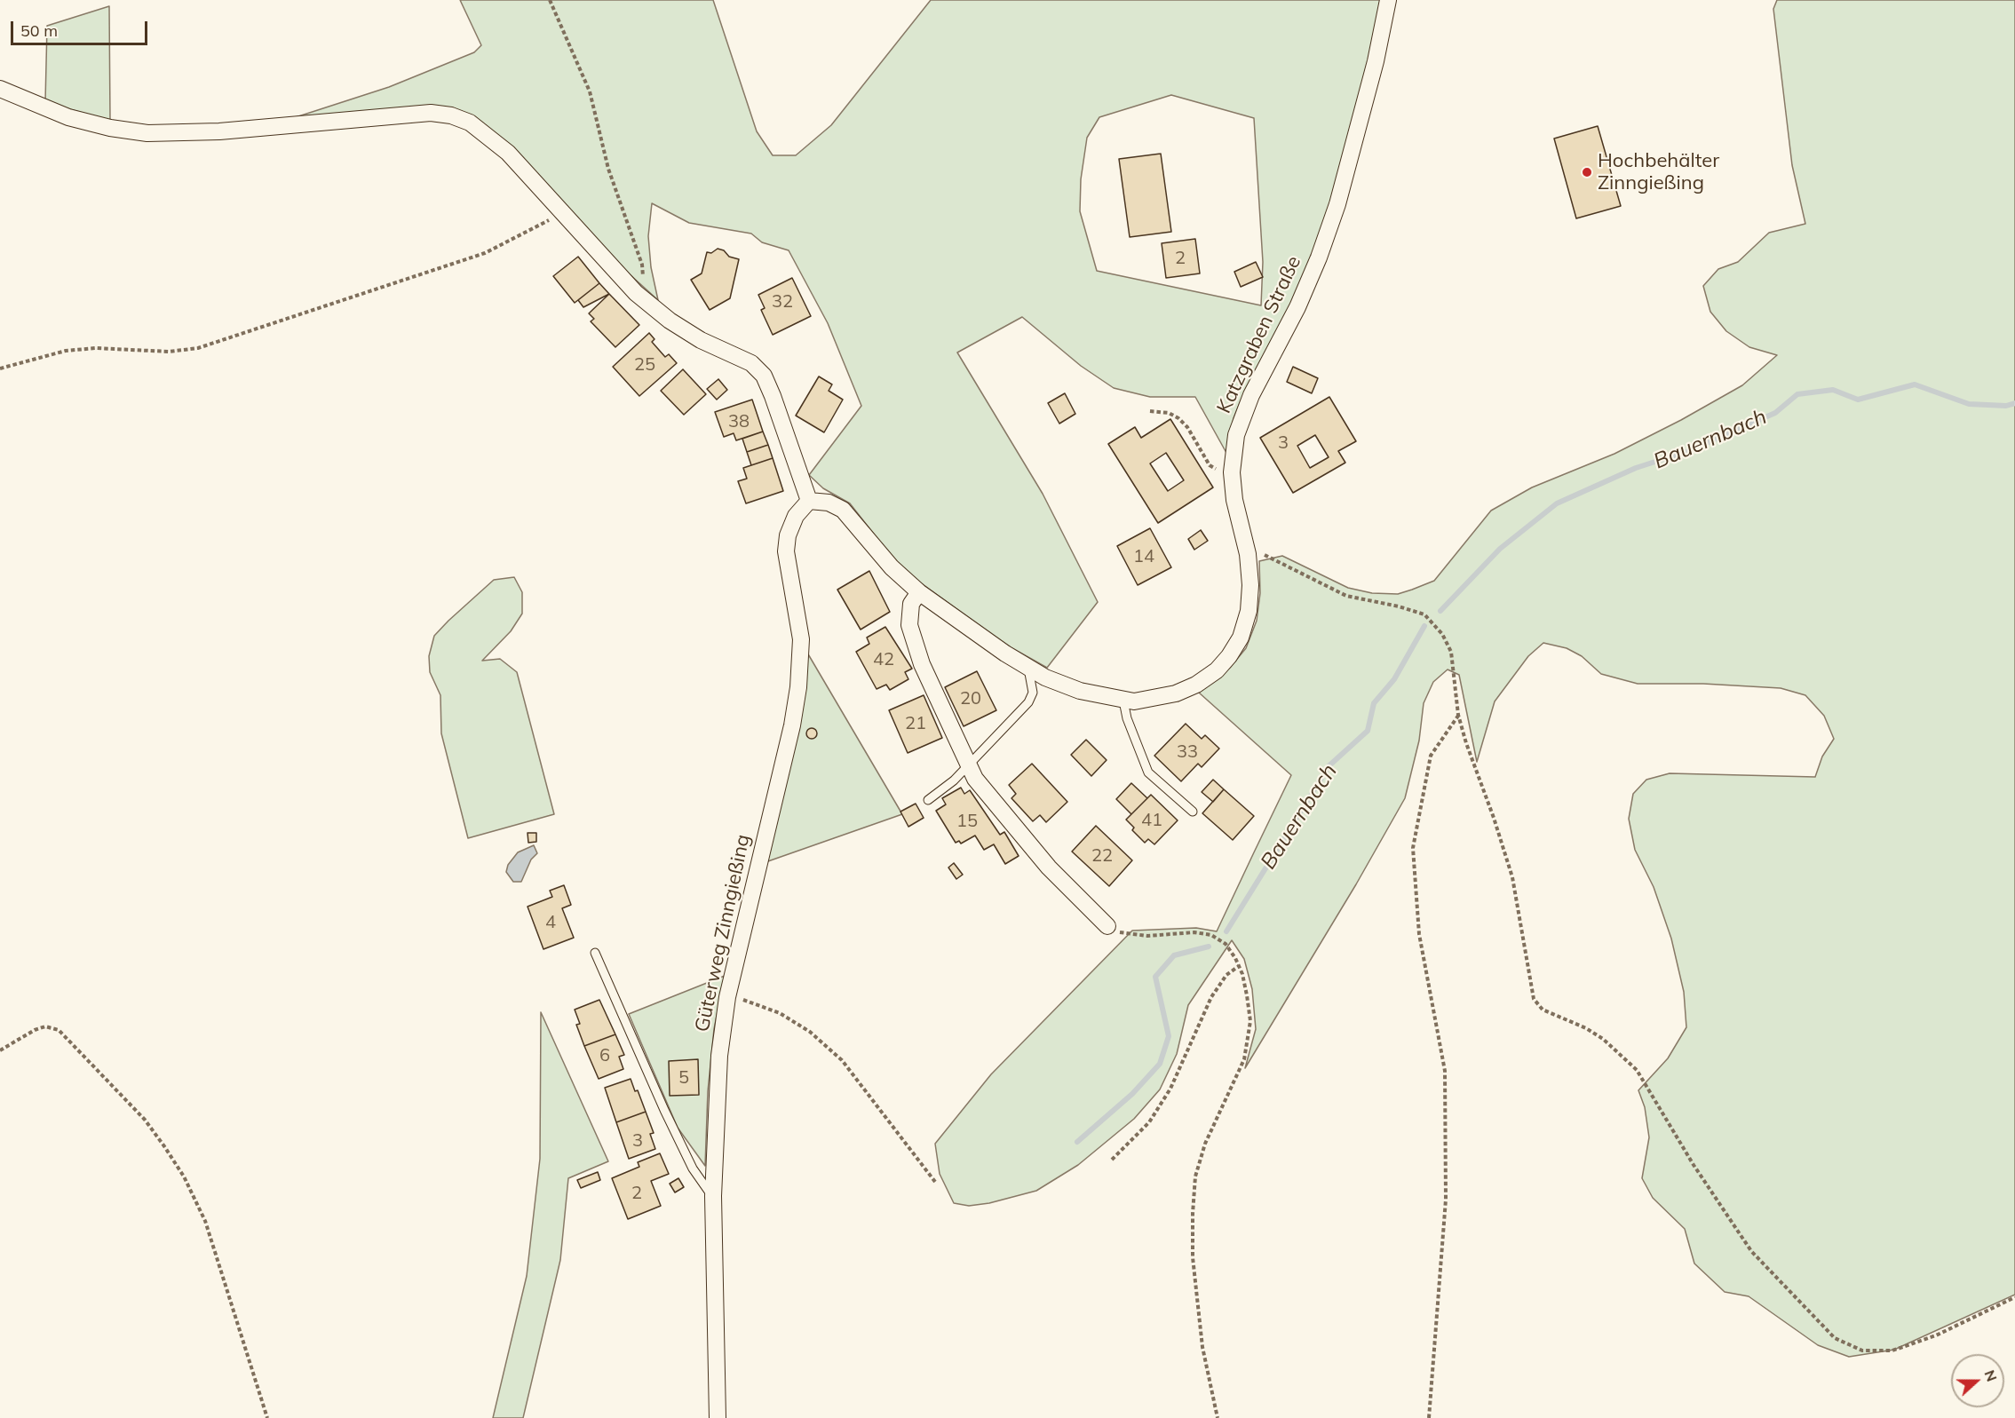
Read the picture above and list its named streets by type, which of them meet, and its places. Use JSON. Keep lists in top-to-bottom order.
{
  "streets": {
    "street": ["Katzgraben Straße", "Güterweg Zinngießing"]
  },
  "crossings": [
    ["Katzgraben Straße", "Güterweg Zinngießing"]
  ],
  "water": ["Bauernbach"],
  "places": ["Hochbehälter Zinngießing"],
  "house_numbers": [
    "2",
    "32",
    "25",
    "38",
    "3",
    "14",
    "42",
    "20",
    "21",
    "33",
    "41",
    "15",
    "22",
    "4",
    "6",
    "5",
    "3",
    "2"
  ],
  "scale_bar": "50 m",
  "north": "right"
}
